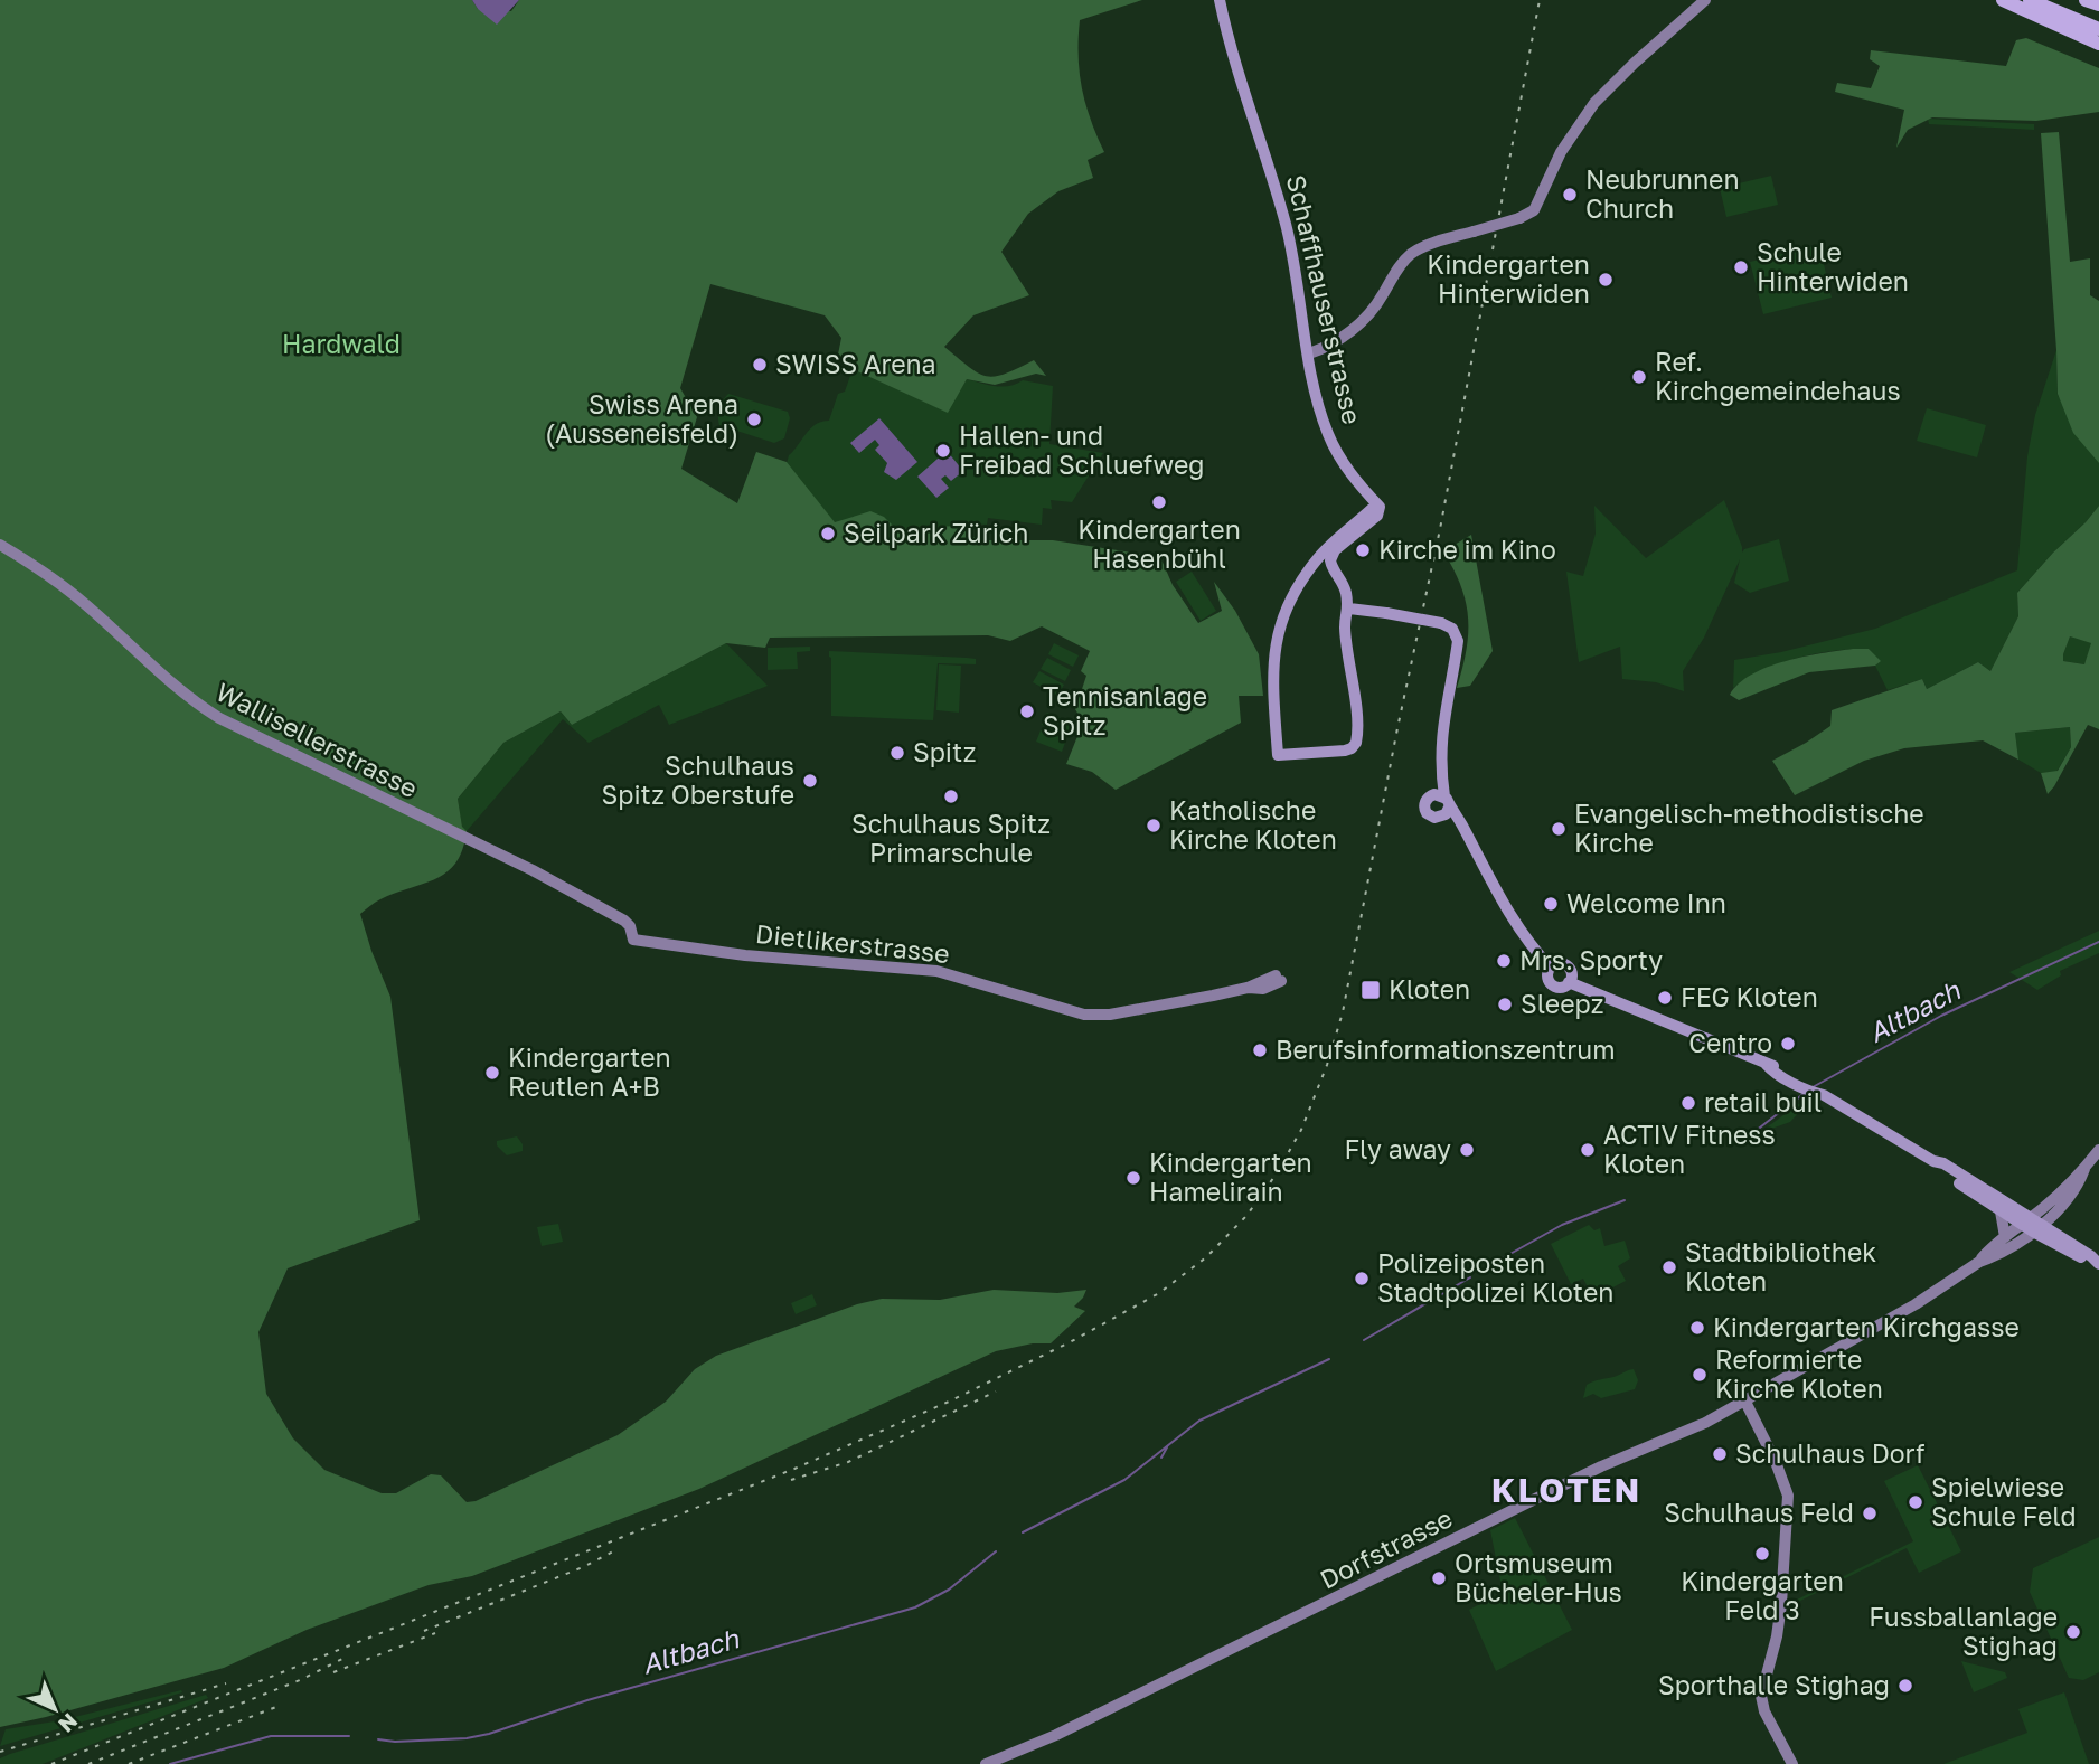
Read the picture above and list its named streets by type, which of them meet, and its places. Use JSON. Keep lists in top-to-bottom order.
{
  "streets": {
    "main road": ["Schaffhauserstrasse"],
    "street": ["Wallisellerstrasse", "Dietlikerstrasse", "Dorfstrasse"]
  },
  "crossings": [
    ["Wallisellerstrasse", "Dietlikerstrasse"]
  ],
  "districts": ["KLOTEN"],
  "water": ["Altbach"],
  "parks": ["Hardwald"],
  "places": {
    "other": [
      "Neubrunnen Church",
      "Schule Hinterwiden",
      "Kindergarten Hinterwiden",
      "SWISS Arena",
      "Ref. Kirchgemeindehaus",
      "Swiss Arena (Ausseneisfeld)",
      "Hallen- und Freibad Schluefweg",
      "Kindergarten Hasenbühl",
      "Seilpark Zürich",
      "Kirche im Kino",
      "Tennisanlage Spitz",
      "Spitz",
      "Schulhaus Spitz Oberstufe",
      "Schulhaus Spitz Primarschule",
      "Katholische Kirche Kloten",
      "Evangelisch-methodistische Kirche",
      "Welcome Inn",
      "Mrs. Sporty",
      "FEG Kloten",
      "Sleepz",
      "Centro",
      "Berufsinformationszentrum",
      "Kindergarten Reutlen A+B",
      "retail buil",
      "Fly away",
      "ACTIV Fitness Kloten",
      "Kindergarten Hamelirain",
      "Stadtbibliothek Kloten",
      "Polizeiposten Stadtpolizei Kloten",
      "Kindergarten Kirchgasse",
      "Reformierte Kirche Kloten",
      "Schulhaus Dorf",
      "Spielwiese Schule Feld",
      "Schulhaus Feld",
      "Kindergarten Feld 3",
      "Ortsmuseum Bücheler-Hus",
      "Fussballanlage Stighag",
      "Sporthalle Stighag"
    ],
    "transit": ["Kloten"]
  },
  "north": "bottom right"
}
